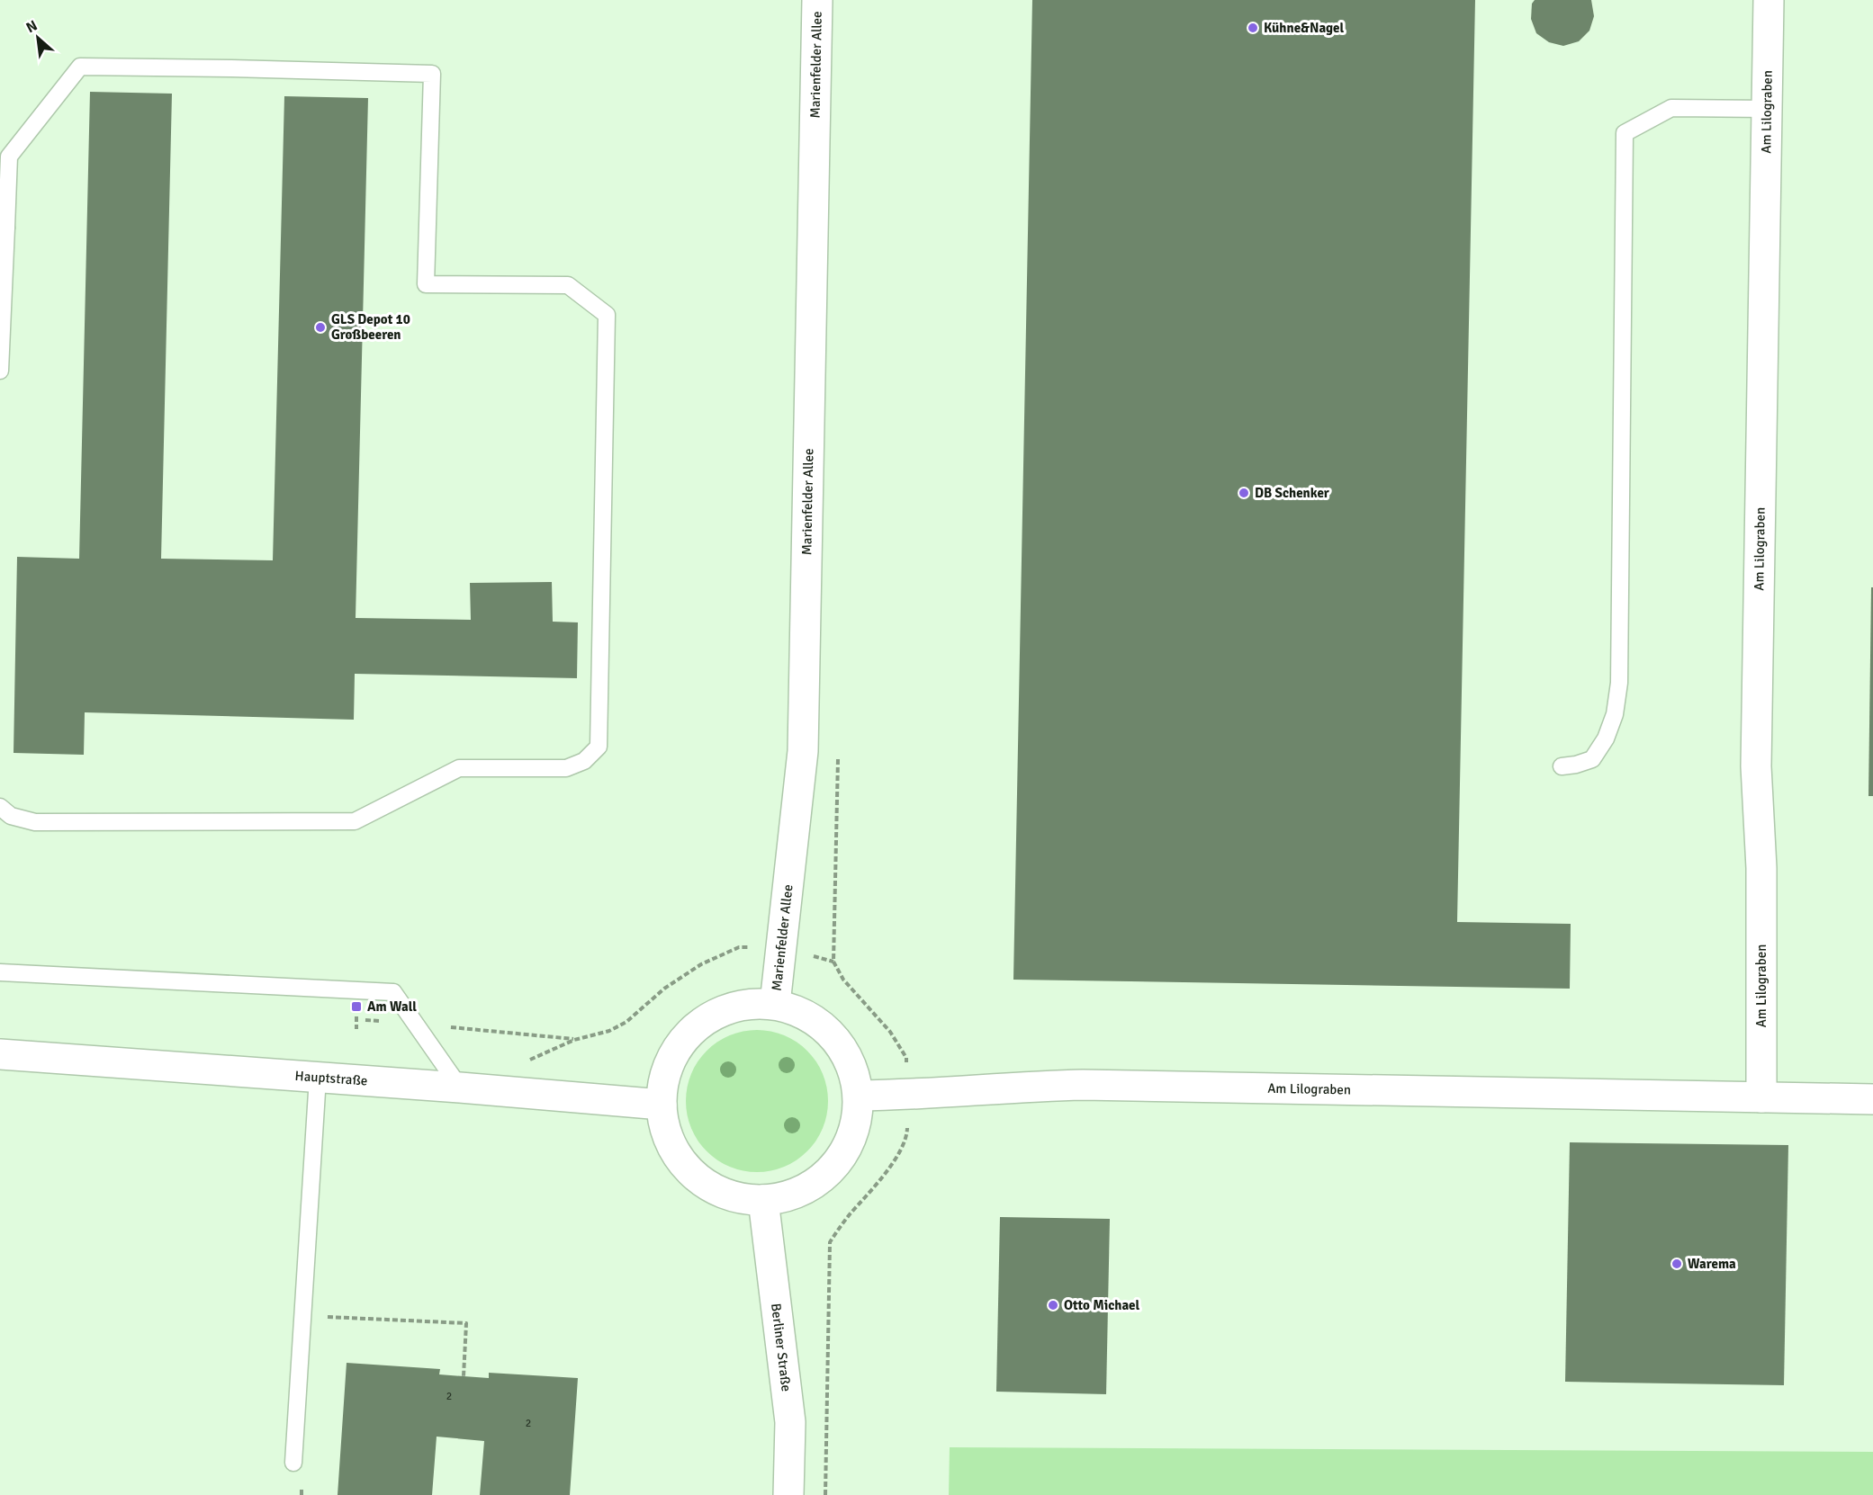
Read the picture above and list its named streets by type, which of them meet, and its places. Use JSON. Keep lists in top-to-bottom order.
{
  "streets": {
    "street": [
      "Marienfelder Allee",
      "Am Lilograben",
      "Hauptstraße",
      "Berliner Straße"
    ]
  },
  "places": {
    "other": [
      "Kühne&Nagel",
      "GLS Depot 10 Großbeeren",
      "DB Schenker",
      "Warema",
      "Otto Michael"
    ],
    "transit": ["Am Wall"]
  },
  "house_numbers": ["2", "2"],
  "north": "top left"
}
